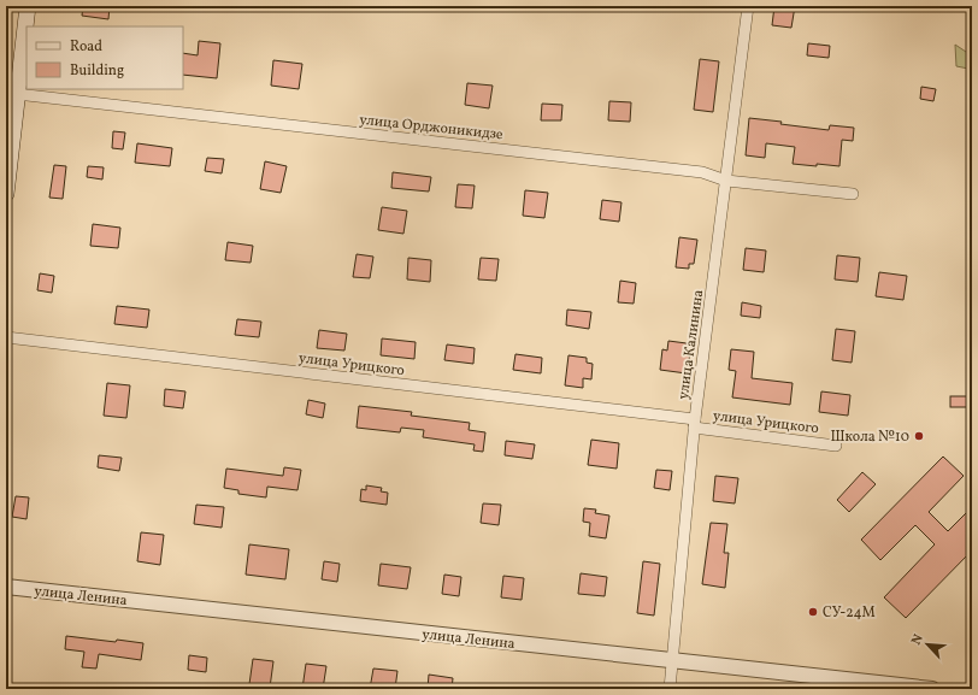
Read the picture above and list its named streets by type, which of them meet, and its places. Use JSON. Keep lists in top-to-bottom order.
{
  "streets": {
    "street": [
      "улица Орджоникидзе",
      "улица Калинина",
      "улица Урицкого",
      "улица Ленина"
    ]
  },
  "crossings": [
    ["улица Орджоникидзе", "улица Калинина"],
    ["улица Калинина", "улица Урицкого"],
    ["улица Калинина", "улица Ленина"]
  ],
  "places": ["Школа №10", "СУ-24М"],
  "legend": ["Road", "Building"],
  "north": "top left"
}
